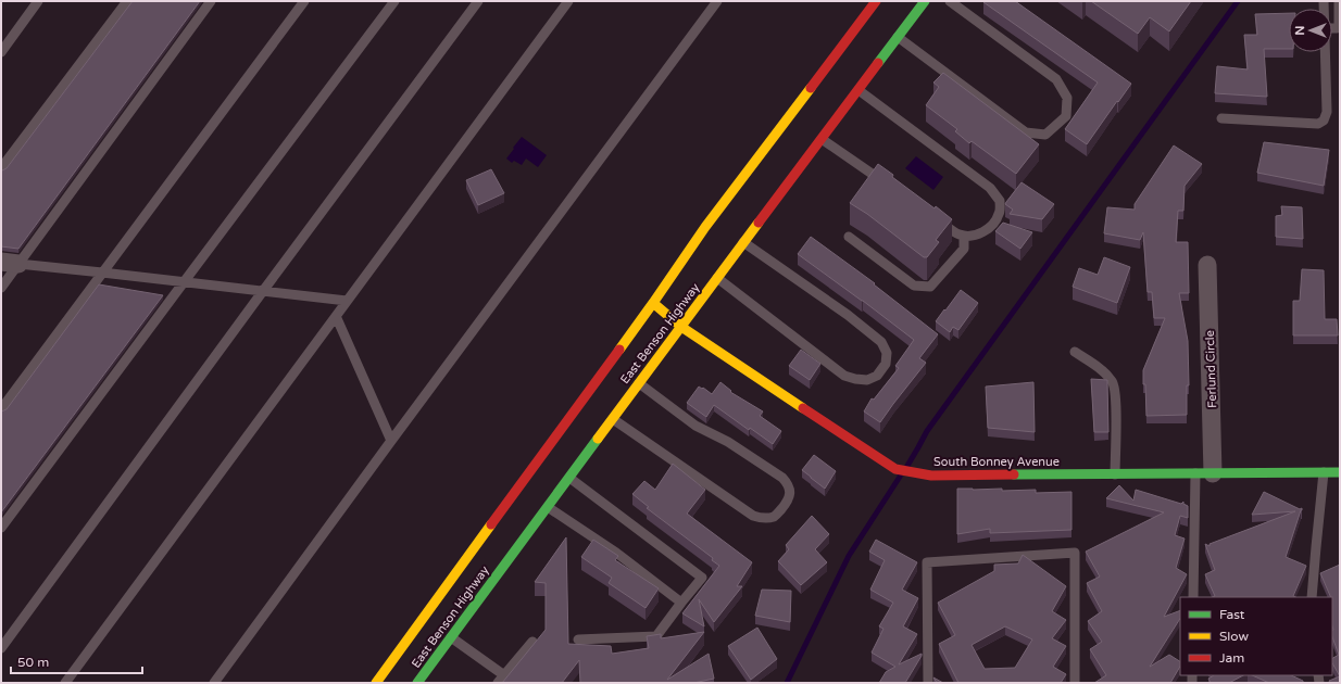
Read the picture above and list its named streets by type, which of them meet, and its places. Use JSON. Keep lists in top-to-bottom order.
{
  "streets": {
    "main road": ["East Benson Highway", "South Bonney Avenue"],
    "street": ["Ferlund Circle"]
  },
  "crossings": [
    ["East Benson Highway", "South Bonney Avenue"],
    ["Ferlund Circle", "South Bonney Avenue"]
  ],
  "legend": ["Fast", "Slow", "Jam"],
  "scale_bar": "50 m",
  "north": "left"
}
